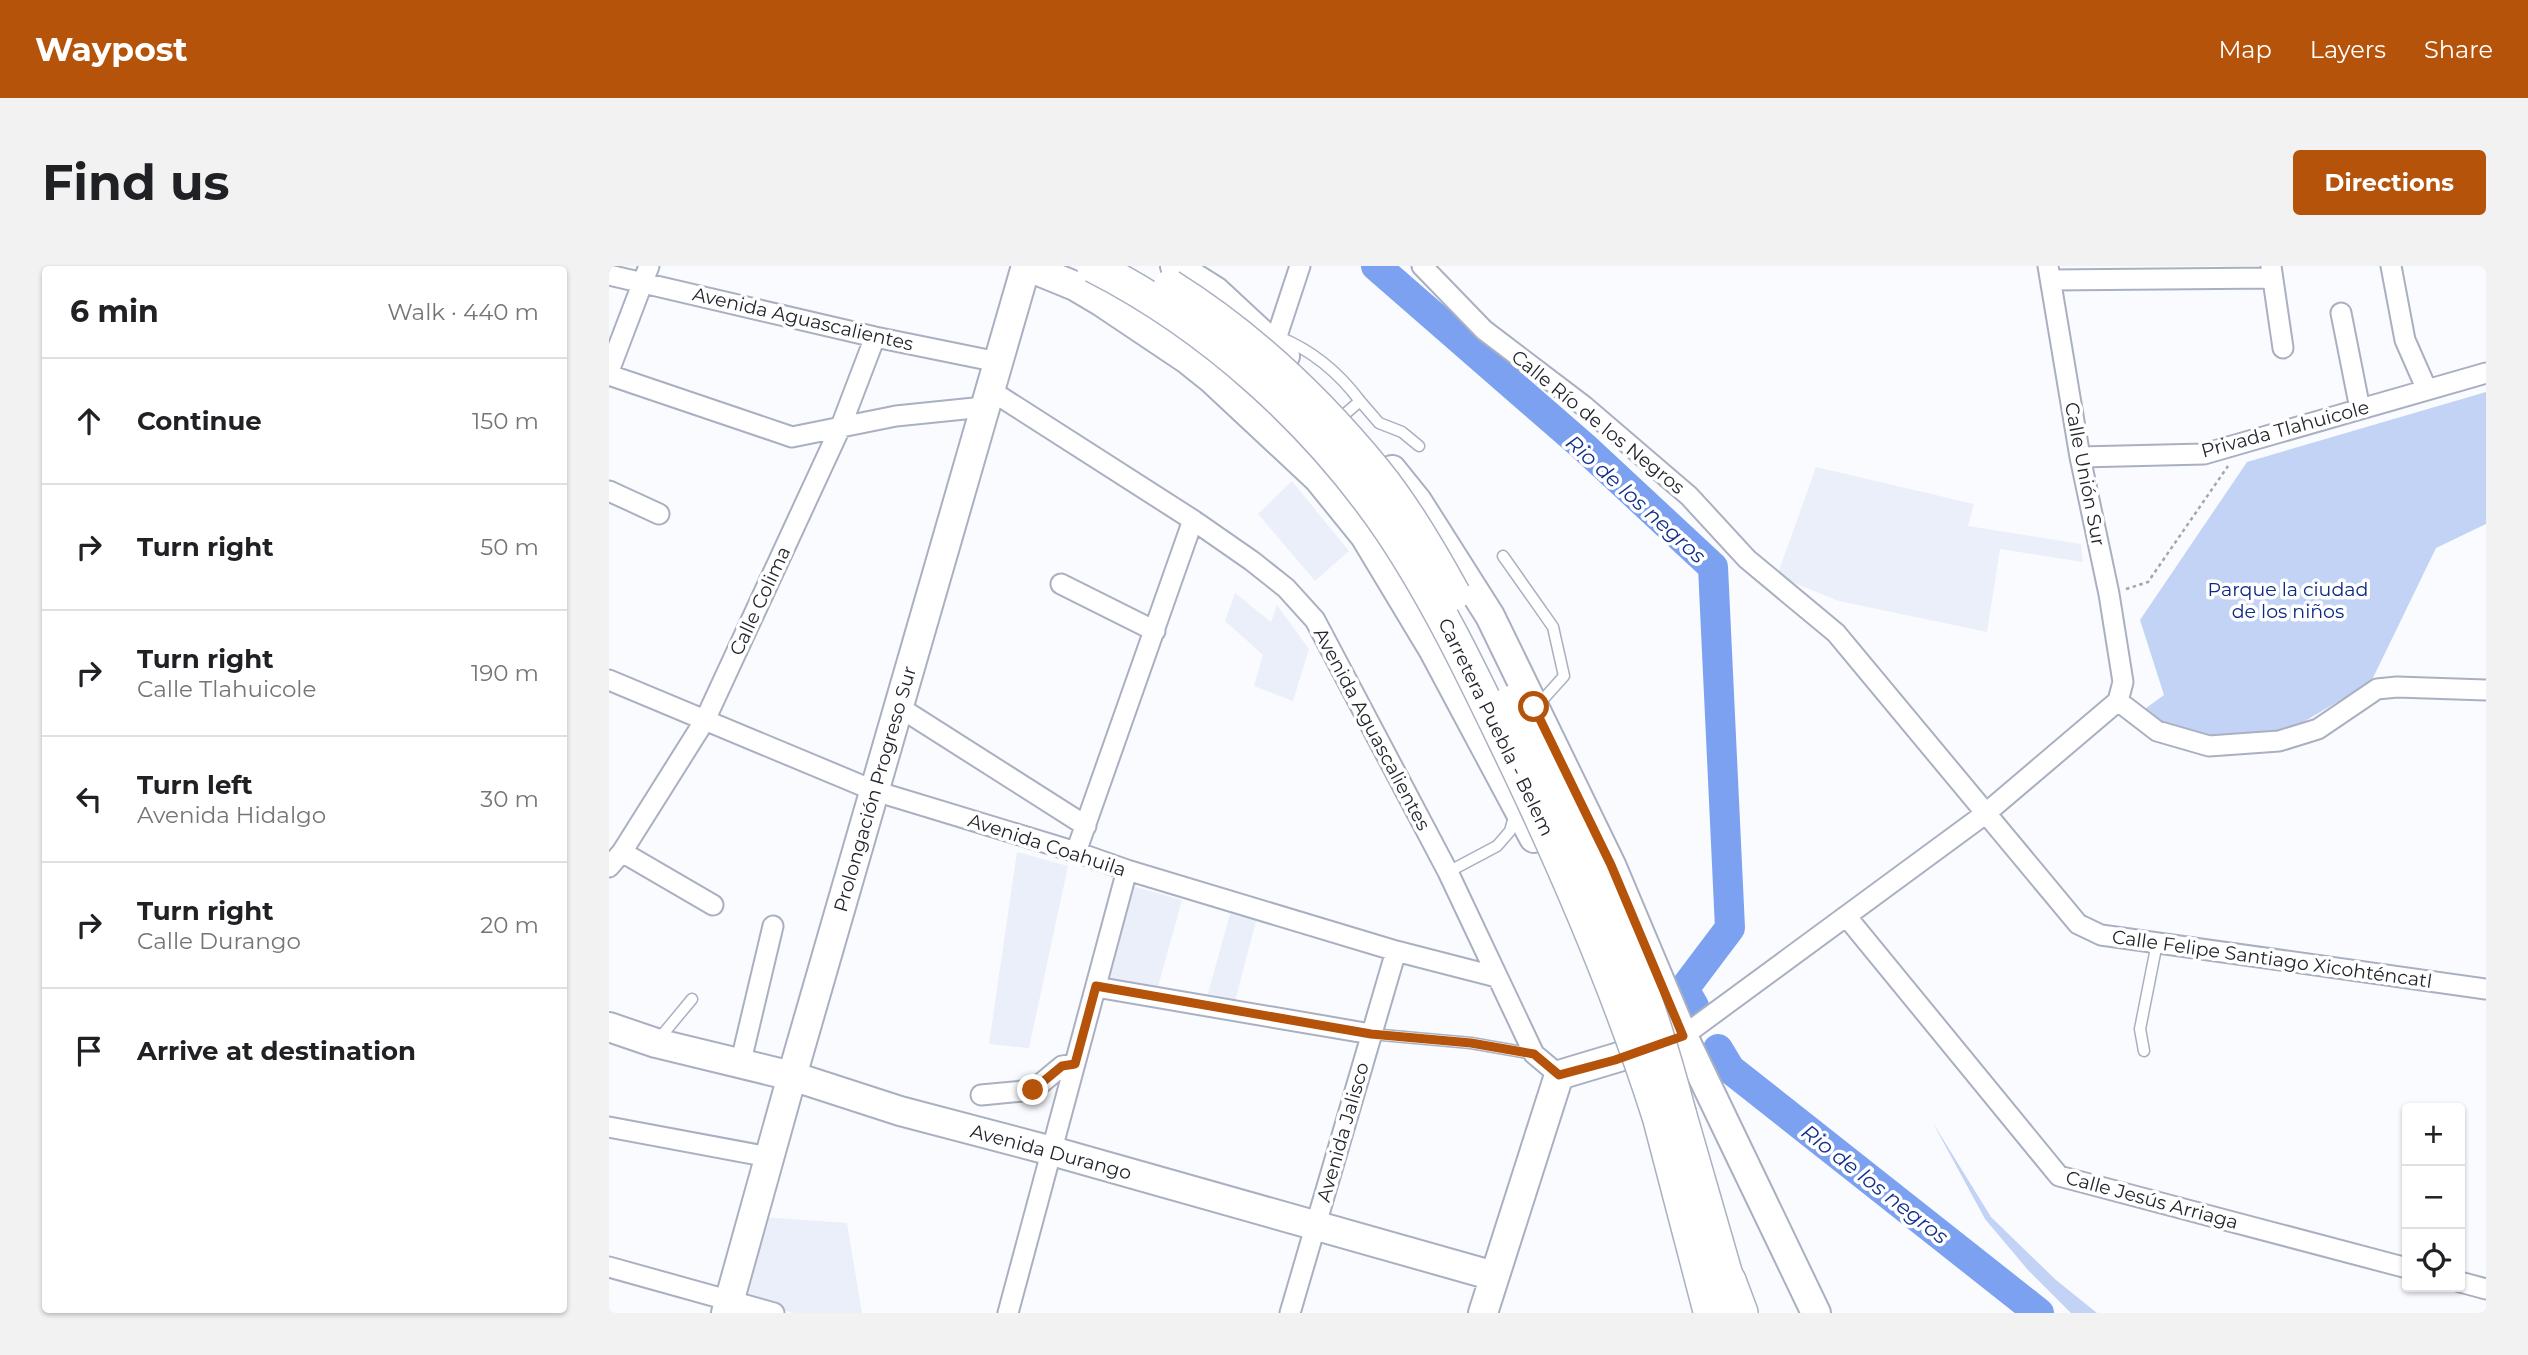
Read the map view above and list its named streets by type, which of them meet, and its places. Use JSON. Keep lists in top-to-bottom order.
{
  "streets": {
    "main road": ["Carretera Puebla - Belem"],
    "street": [
      "Avenida Aguascalientes",
      "Calle Río de los Negros",
      "Privada Tlahuicole",
      "Calle Unión Sur",
      "Calle Colima",
      "Prolongación Progreso Sur",
      "Avenida Coahuila",
      "Calle Felipe Santiago Xicohténcatl",
      "Avenida Jalisco",
      "Avenida Durango",
      "Calle Jesús Arriaga"
    ]
  },
  "crossings": [
    ["Avenida Aguascalientes", "Calle Colima"],
    ["Avenida Aguascalientes", "Prolongación Progreso Sur"],
    ["Avenida Aguascalientes", "Avenida Coahuila"],
    ["Calle Río de los Negros", "Calle Felipe Santiago Xicohténcatl"],
    ["Privada Tlahuicole", "Calle Unión Sur"],
    ["Calle Colima", "Avenida Coahuila"],
    ["Carretera Puebla - Belem", "Prolongación Progreso Sur"],
    ["Prolongación Progreso Sur", "Avenida Coahuila"],
    ["Prolongación Progreso Sur", "Avenida Durango"],
    ["Avenida Coahuila", "Avenida Jalisco"],
    ["Avenida Jalisco", "Avenida Durango"]
  ],
  "water": ["Rio de los negros"],
  "parks": ["Parque la ciudad de los niños"],
  "page": {
    "header": "Waypost",
    "nav": ["Map", "Layers", "Share"],
    "buttons": "Directions",
    "title": "Find us",
    "heading": ["6 min", "Walk · 440 m"],
    "list": [
      ["Continue", "150 m"],
      ["Turn right", "50 m"],
      ["Turn right", "Calle Tlahuicole", "190 m"],
      ["Turn left", "Avenida Hidalgo", "30 m"],
      ["Turn right", "Calle Durango", "20 m"],
      "Arrive at destination"
    ],
    "map_buttons": ["+", "−"]
  }
}
